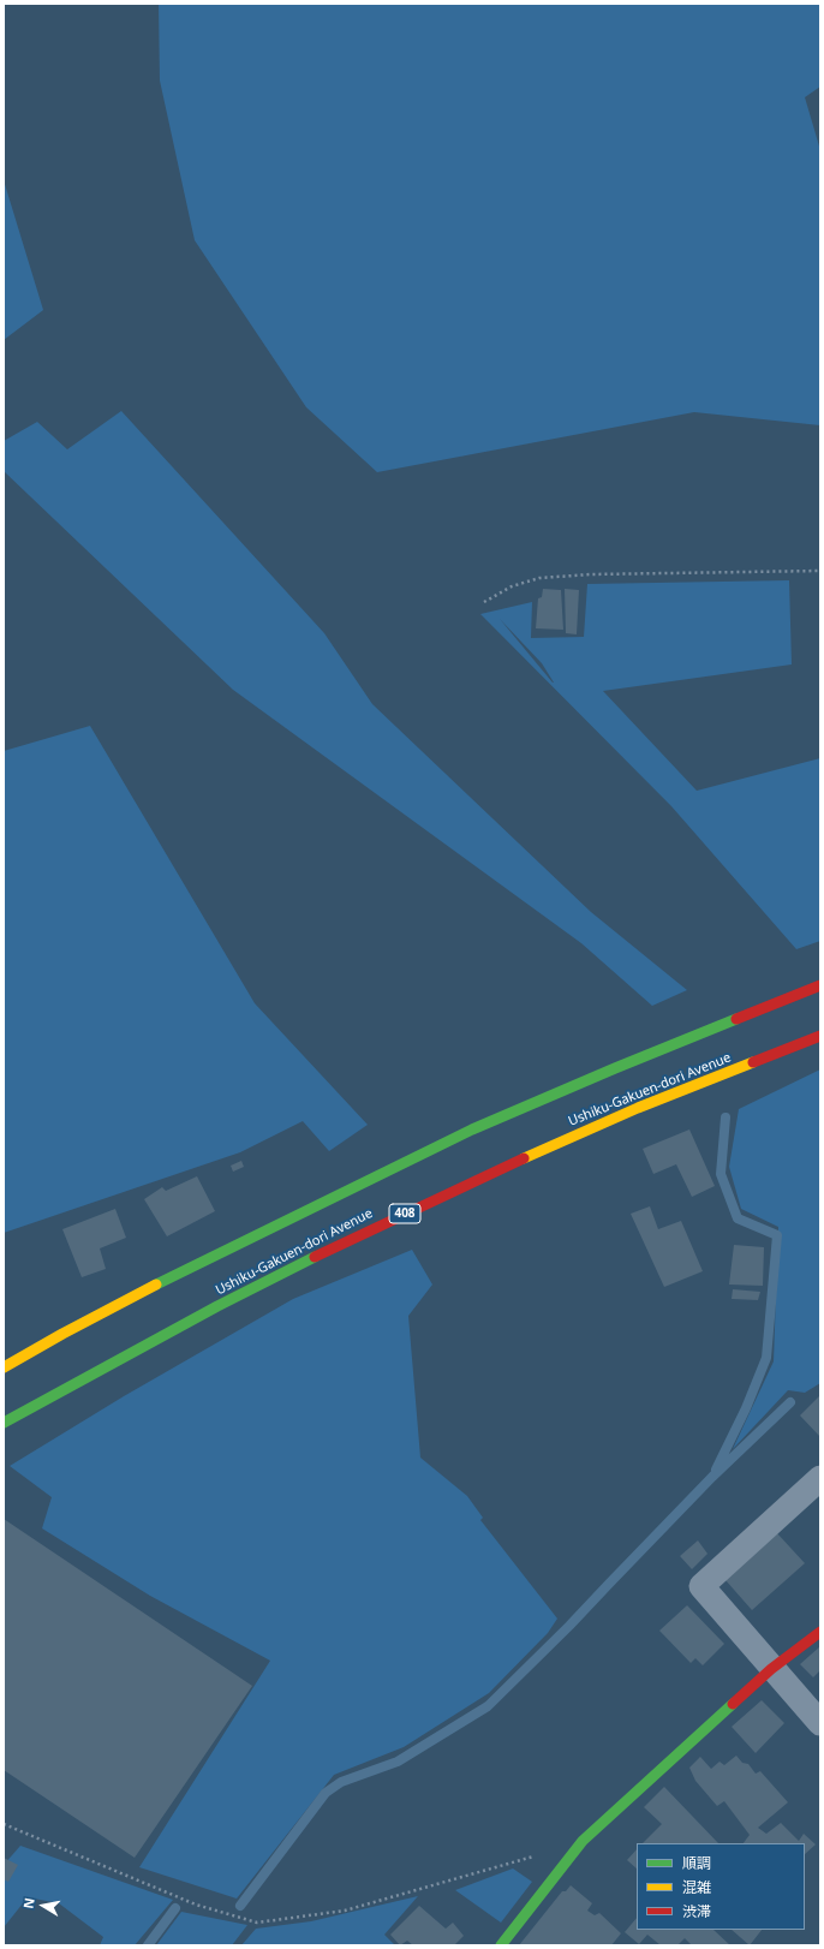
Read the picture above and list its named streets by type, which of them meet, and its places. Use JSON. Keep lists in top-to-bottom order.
{
  "streets": {
    "main road": ["Ushiku-Gakuen-dori Avenue", "408"]
  },
  "legend": ["順調", "混雑", "渋滞"],
  "north": "left"
}
